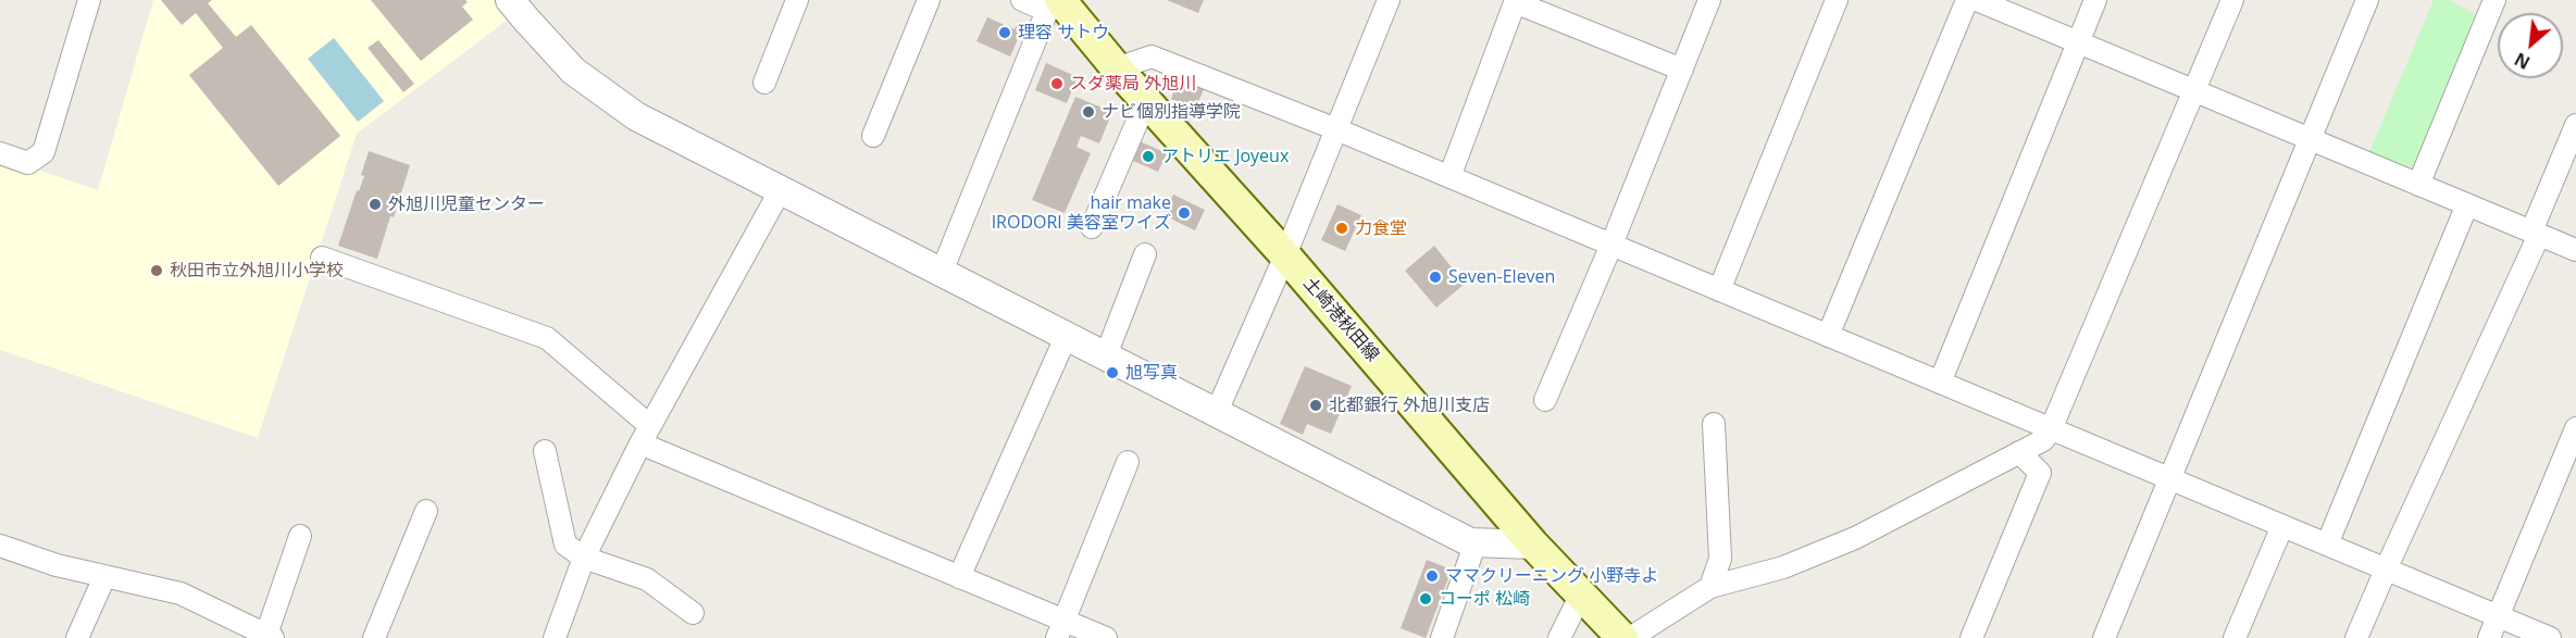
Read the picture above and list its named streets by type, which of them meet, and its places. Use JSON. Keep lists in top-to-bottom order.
{
  "streets": {
    "main road": ["土崎港秋田線"]
  },
  "places": [
    "理容 サトウ",
    "スダ薬局 外旭川",
    "ナビ個別指導学院",
    "アトリエ Joyeux",
    "外旭川児童センター",
    "hair make IRODORI 美容室ワイズ",
    "力食堂",
    "秋田市立外旭川小学校",
    "Seven-Eleven",
    "旭写真",
    "北都銀行 外旭川支店",
    "ママクリーニング 小野寺よ",
    "コーポ 松崎"
  ],
  "north": "bottom left"
}
